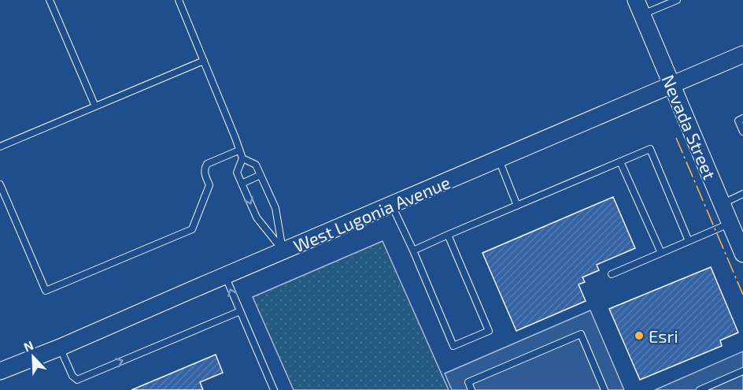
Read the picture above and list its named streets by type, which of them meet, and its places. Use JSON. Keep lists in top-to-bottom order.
{
  "streets": {
    "street": ["Nevada Street", "West Lugonia Avenue"]
  },
  "crossings": [
    ["Nevada Street", "West Lugonia Avenue"]
  ],
  "places": ["Esri"],
  "north": "top left"
}
